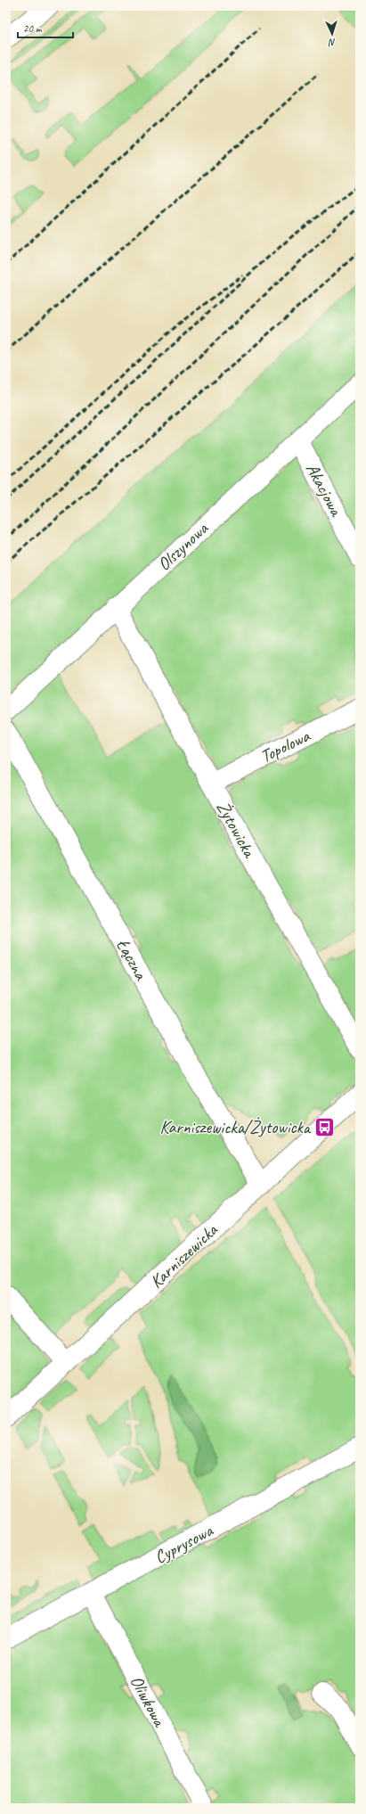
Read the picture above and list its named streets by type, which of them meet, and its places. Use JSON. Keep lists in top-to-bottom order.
{
  "streets": {
    "street": [
      "Akacjowa",
      "Olszynowa",
      "Topolowa",
      "Żytowicka",
      "Łączna",
      "Karniszewicka",
      "Cyprysowa",
      "Oliwkowa"
    ]
  },
  "crossings": [
    ["Akacjowa", "Olszynowa"],
    ["Olszynowa", "Żytowicka"],
    ["Topolowa", "Żytowicka"],
    ["Łączna", "Karniszewicka"],
    ["Cyprysowa", "Oliwkowa"]
  ],
  "places": {
    "bus stop": ["Karniszewicka/Żytowicka"]
  },
  "scale_bar": "20 m",
  "north": "bottom"
}
